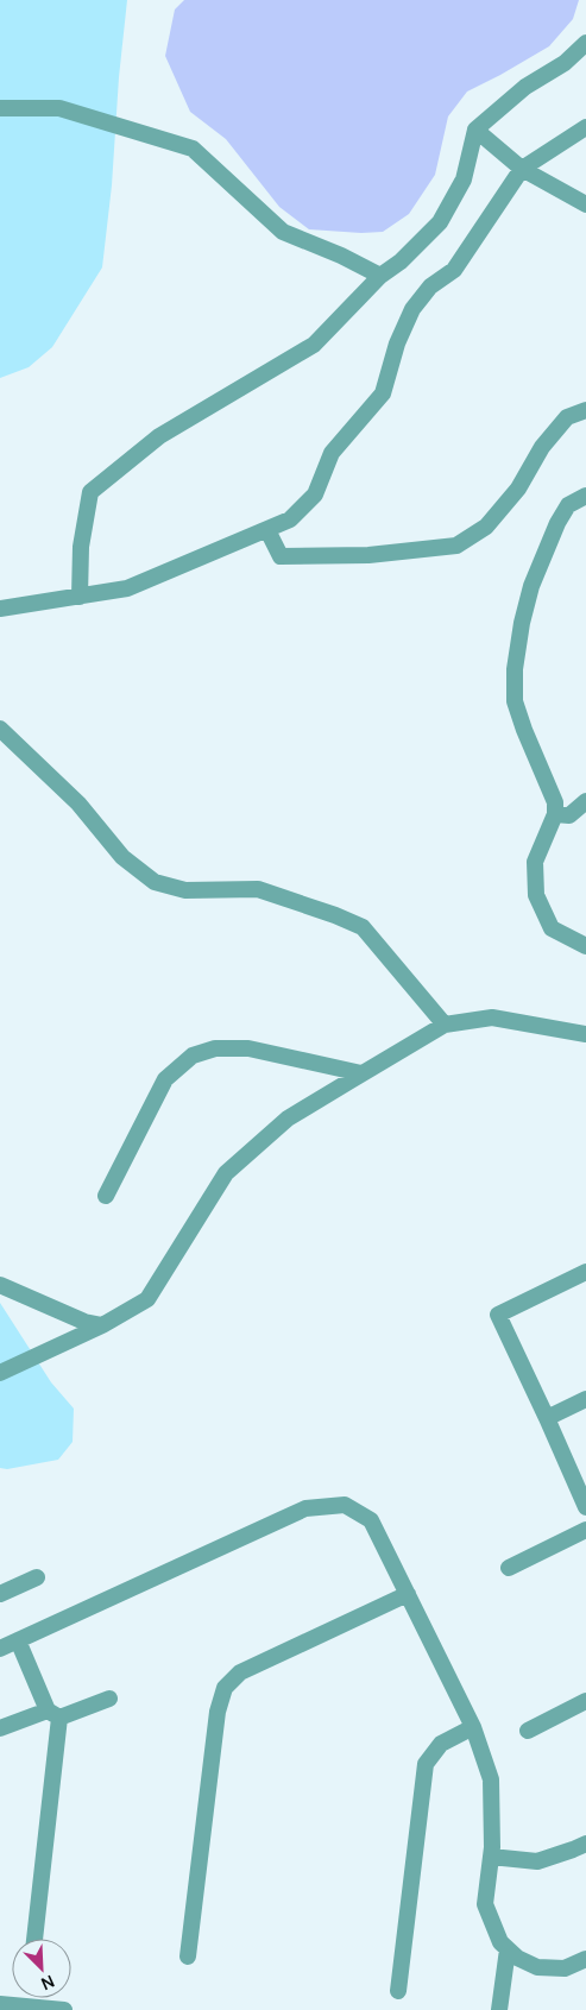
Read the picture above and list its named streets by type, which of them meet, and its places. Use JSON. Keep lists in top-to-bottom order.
{
  "north": "bottom right"
}
